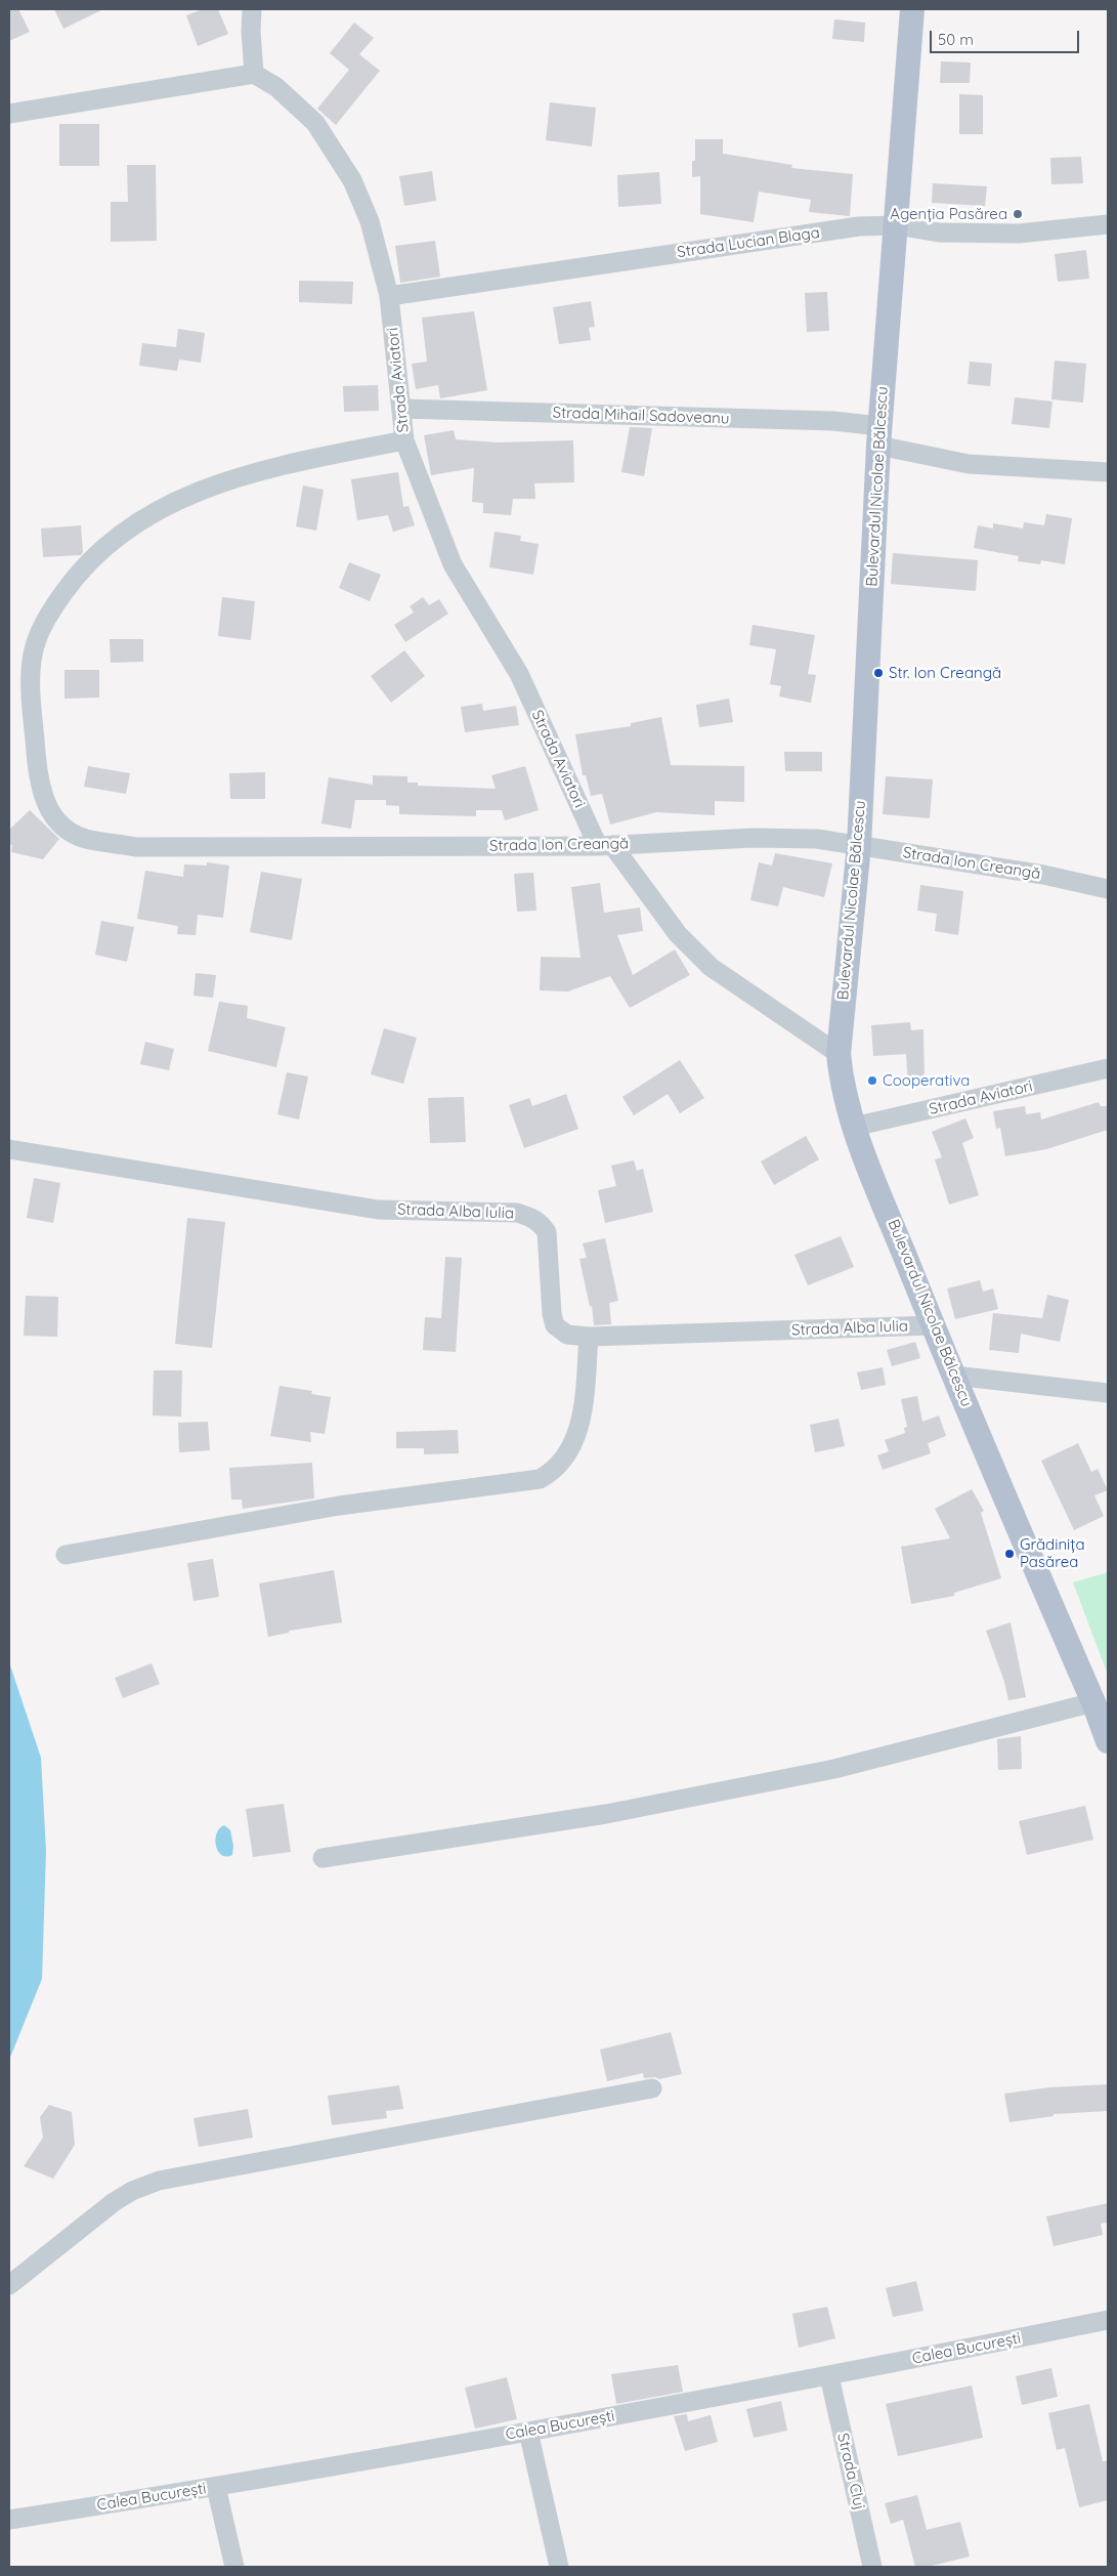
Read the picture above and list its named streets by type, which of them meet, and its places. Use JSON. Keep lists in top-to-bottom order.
{
  "streets": {
    "main road": ["Bulevardul Nicolae Bălcescu"],
    "street": [
      "Strada Lucian Blaga",
      "Strada Aviatori",
      "Strada Mihail Sadoveanu",
      "Strada Ion Creangă",
      "Strada Alba Iulia",
      "Calea București",
      "Strada Cluj"
    ]
  },
  "crossings": [
    ["Strada Lucian Blaga", "Strada Aviatori"],
    ["Strada Lucian Blaga", "Bulevardul Nicolae Bălcescu"],
    ["Strada Aviatori", "Strada Mihail Sadoveanu"],
    ["Strada Aviatori", "Bulevardul Nicolae Bălcescu"],
    ["Strada Aviatori", "Strada Ion Creangă"],
    ["Strada Mihail Sadoveanu", "Bulevardul Nicolae Bălcescu"],
    ["Bulevardul Nicolae Bălcescu", "Strada Ion Creangă"],
    ["Bulevardul Nicolae Bălcescu", "Strada Alba Iulia"],
    ["Calea București", "Strada Cluj"]
  ],
  "places": [
    "Agenția Pasărea",
    "Str. Ion Creangă",
    "Cooperativa",
    "Grădinița Pasărea"
  ],
  "scale_bar": "50 m"
}
